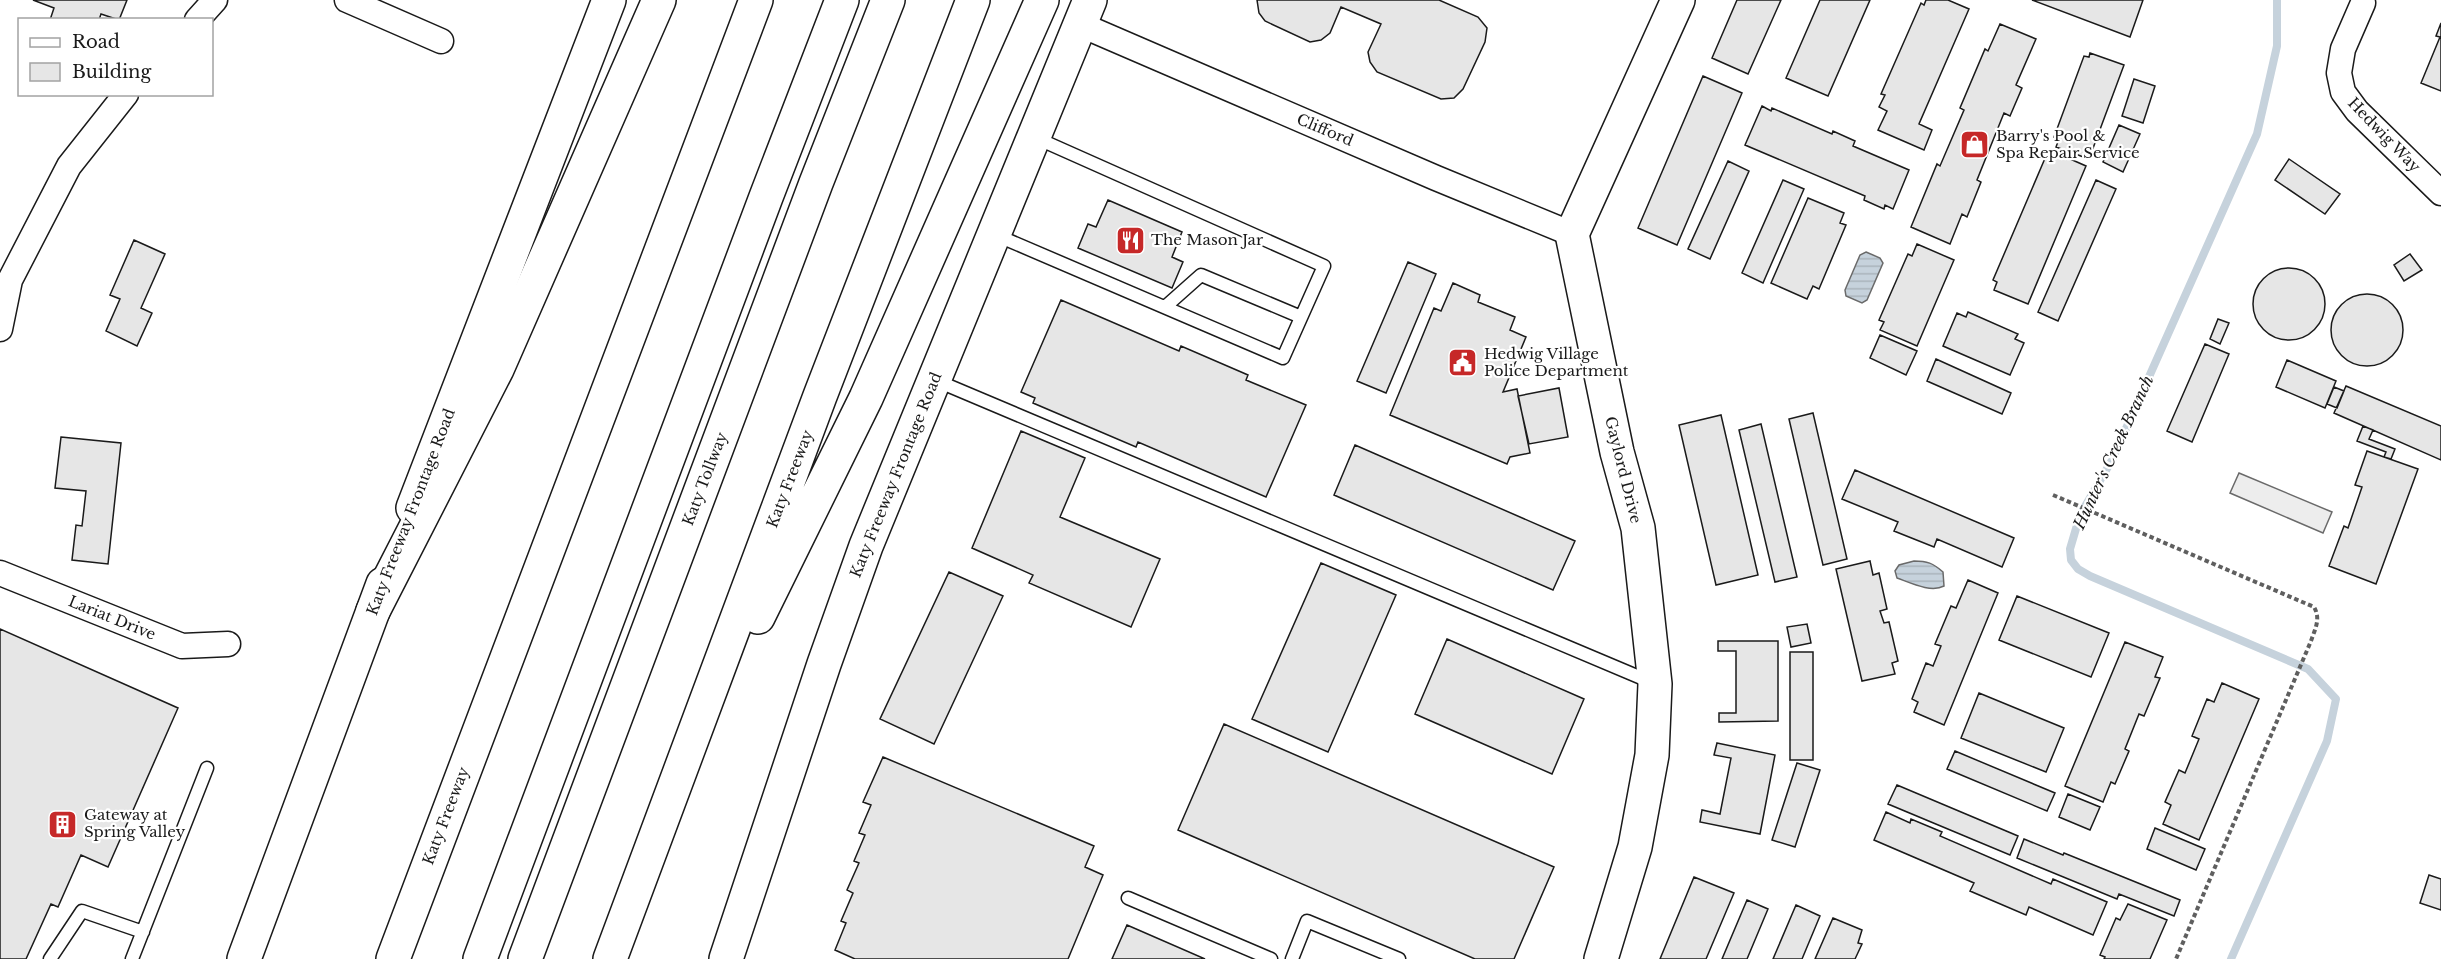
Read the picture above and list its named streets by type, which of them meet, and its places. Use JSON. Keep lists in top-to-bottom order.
{
  "streets": {
    "main road": [
      "Gaylord Drive",
      "Katy Freeway Frontage Road",
      "Katy Tollway",
      "Katy Freeway"
    ],
    "street": ["Clifford", "Hedwig Way", "Lariat Drive"]
  },
  "crossings": [
    ["Clifford", "Gaylord Drive"],
    ["Clifford", "Katy Freeway Frontage Road"]
  ],
  "water": ["Hunter's Creek Branch"],
  "places": {
    "shop": ["Barry's Pool & Spa Repair Service"],
    "restaurant": ["The Mason Jar"],
    "public building": ["Hedwig Village Police Department"],
    "building": ["Gateway at Spring Valley"]
  },
  "legend": ["Road", "Building"]
}
